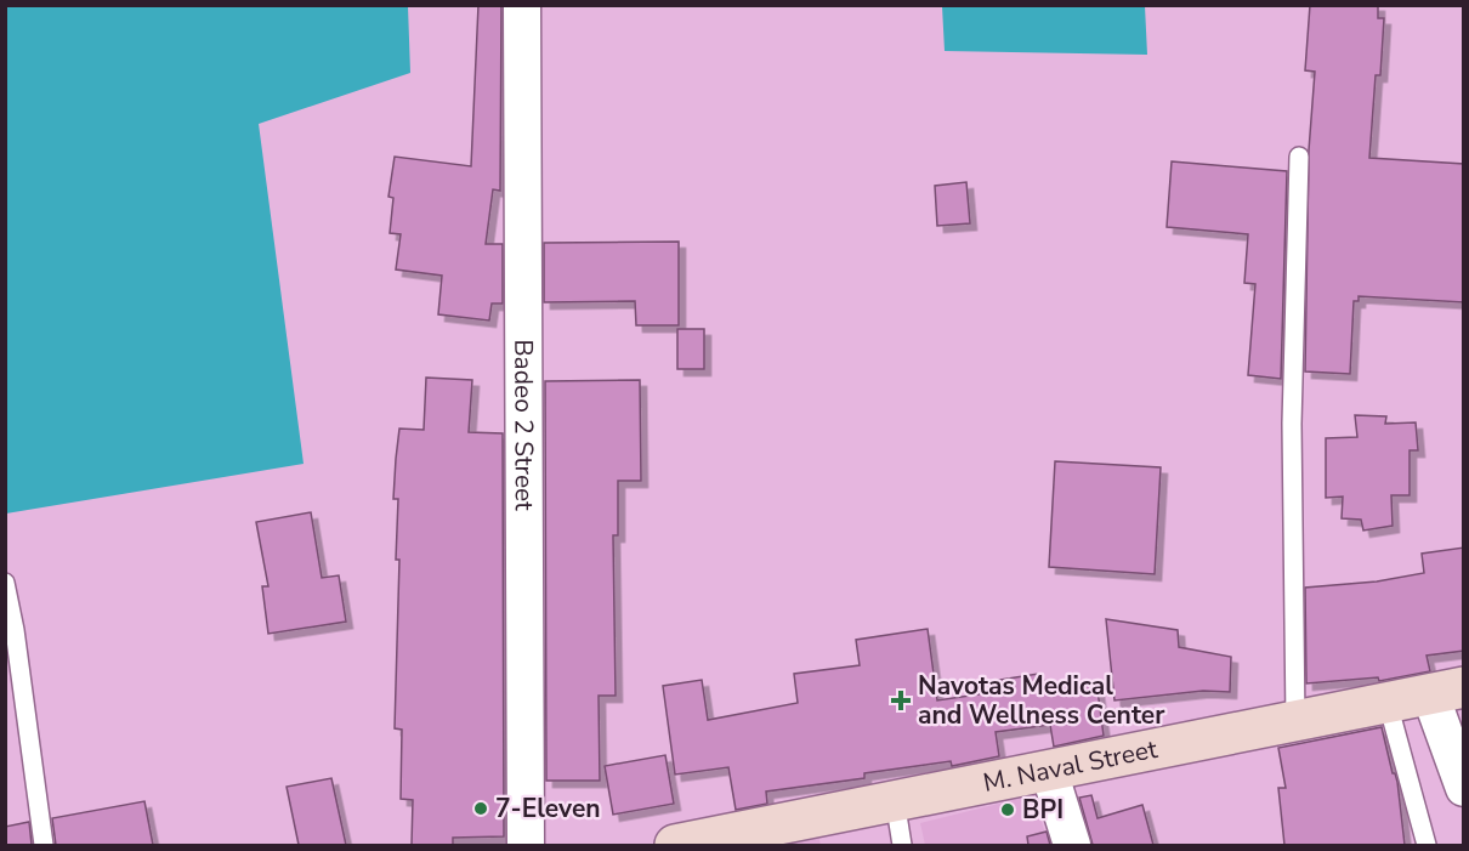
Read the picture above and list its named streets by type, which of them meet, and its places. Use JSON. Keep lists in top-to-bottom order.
{
  "streets": {
    "main road": ["M. Naval Street"],
    "street": ["Badeo 2 Street"]
  },
  "places": {
    "health": ["Navotas Medical and Wellness Center"],
    "other": ["7-Eleven", "BPI"]
  }
}
